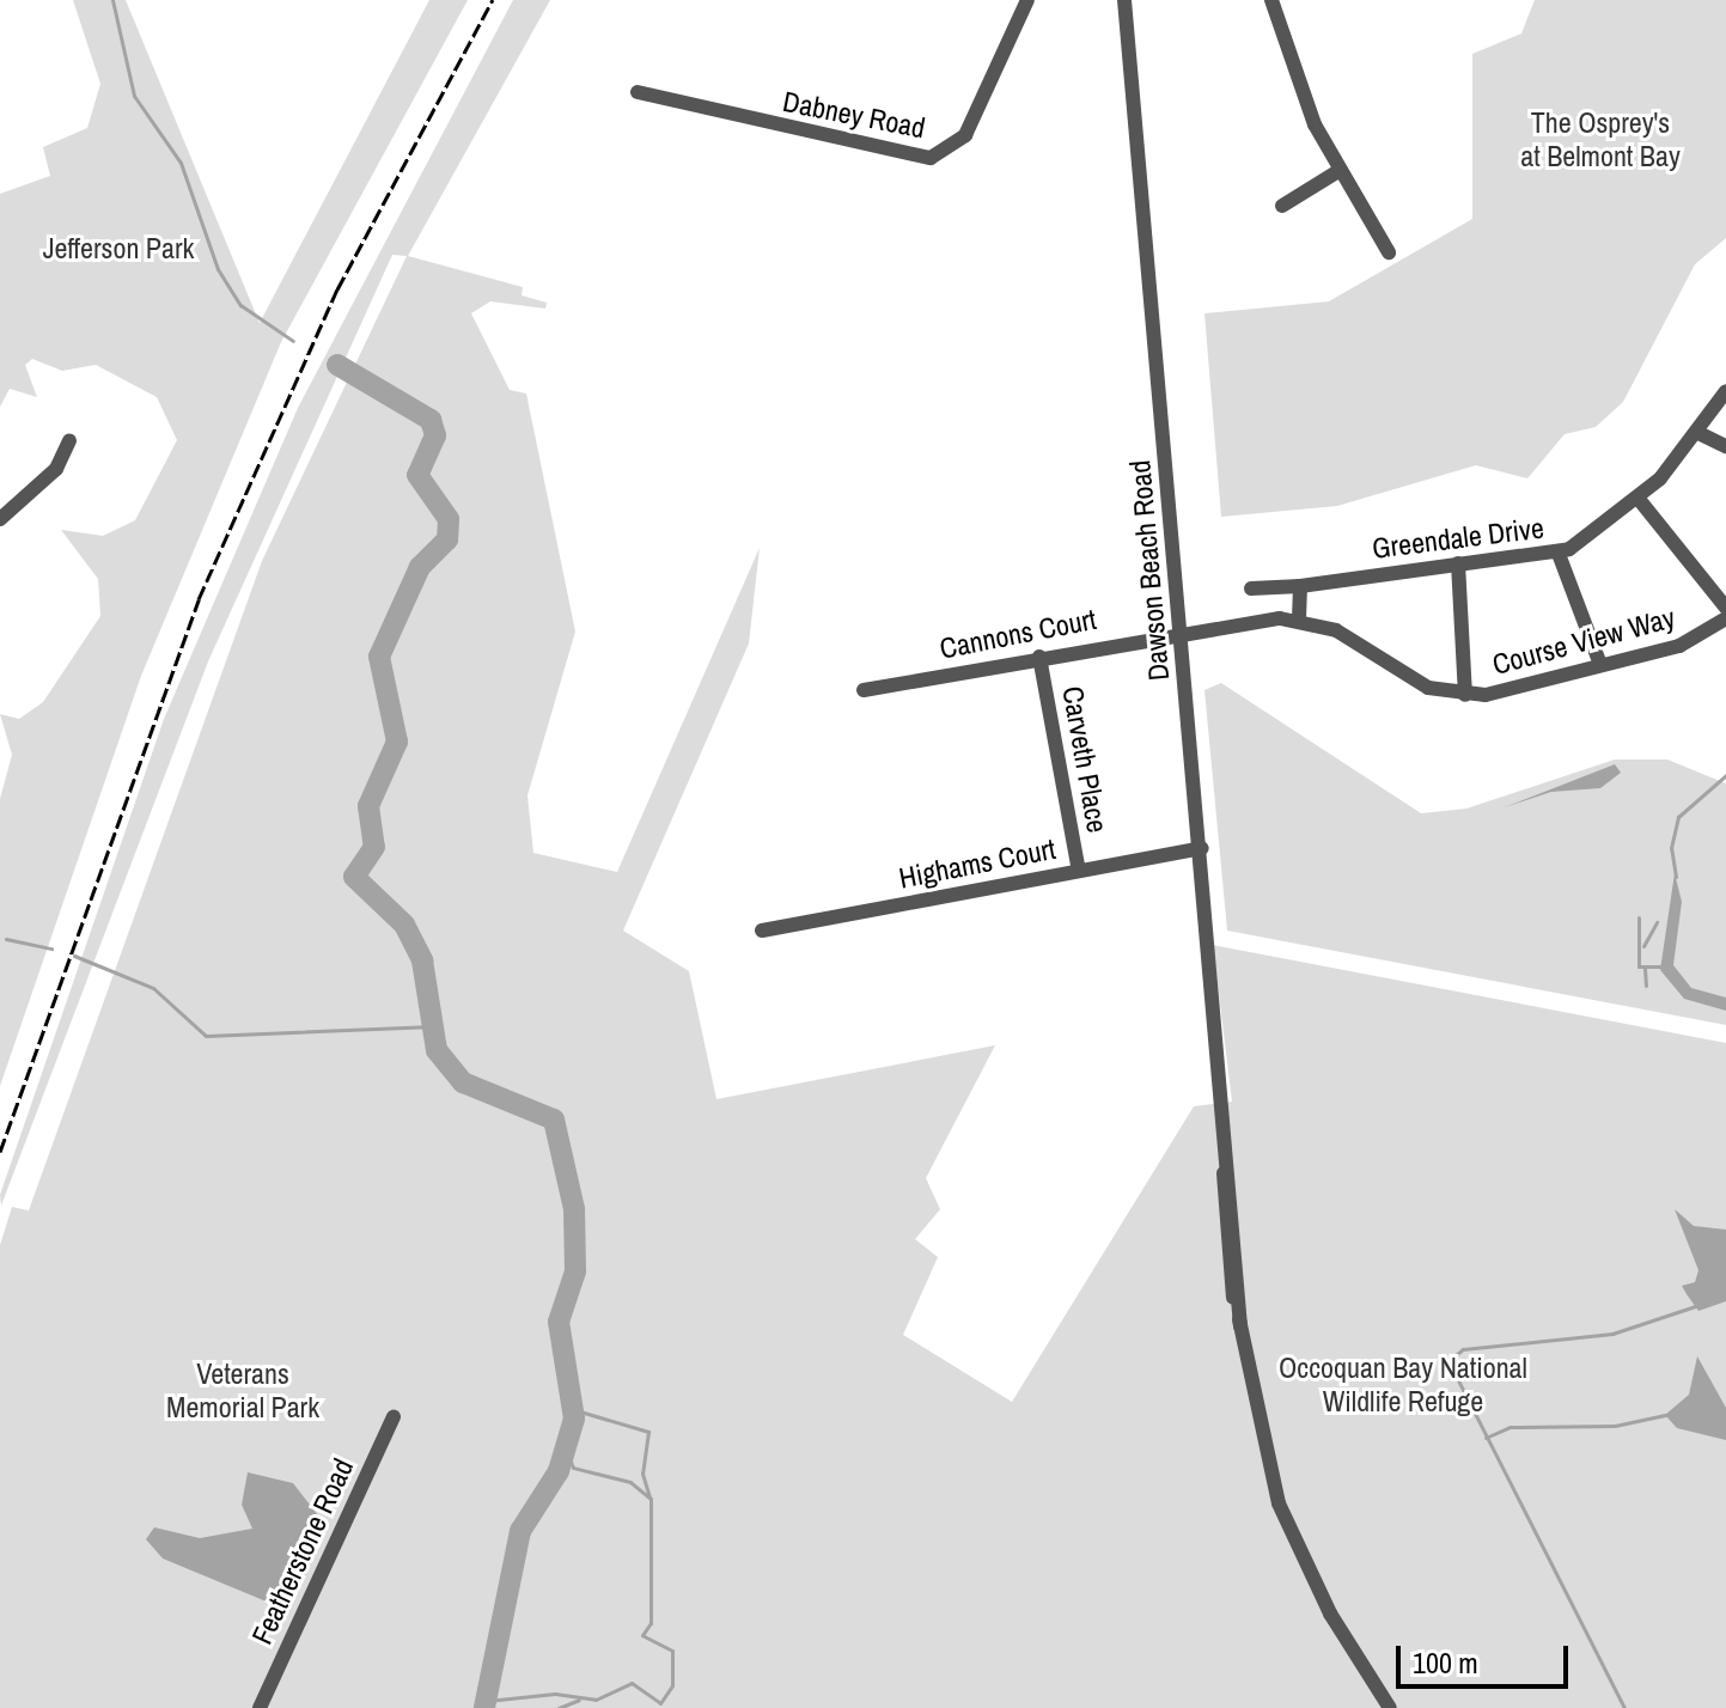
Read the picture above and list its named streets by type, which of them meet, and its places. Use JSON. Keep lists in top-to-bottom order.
{
  "streets": {
    "street": [
      "Dabney Road",
      "Greendale Drive",
      "Dawson Beach Road",
      "Cannons Court",
      "Course View Way",
      "Carveth Place",
      "Highams Court",
      "Featherstone Road"
    ]
  },
  "crossings": [
    ["Dawson Beach Road", "Cannons Court"],
    ["Dawson Beach Road", "Course View Way"],
    ["Dawson Beach Road", "Highams Court"],
    ["Cannons Court", "Course View Way"],
    ["Cannons Court", "Carveth Place"],
    ["Carveth Place", "Highams Court"]
  ],
  "parks": [
    "The Osprey's at Belmont Bay",
    "Jefferson Park",
    "Occoquan Bay National Wildlife Refuge",
    "Veterans Memorial Park"
  ],
  "scale_bar": "100 m"
}
